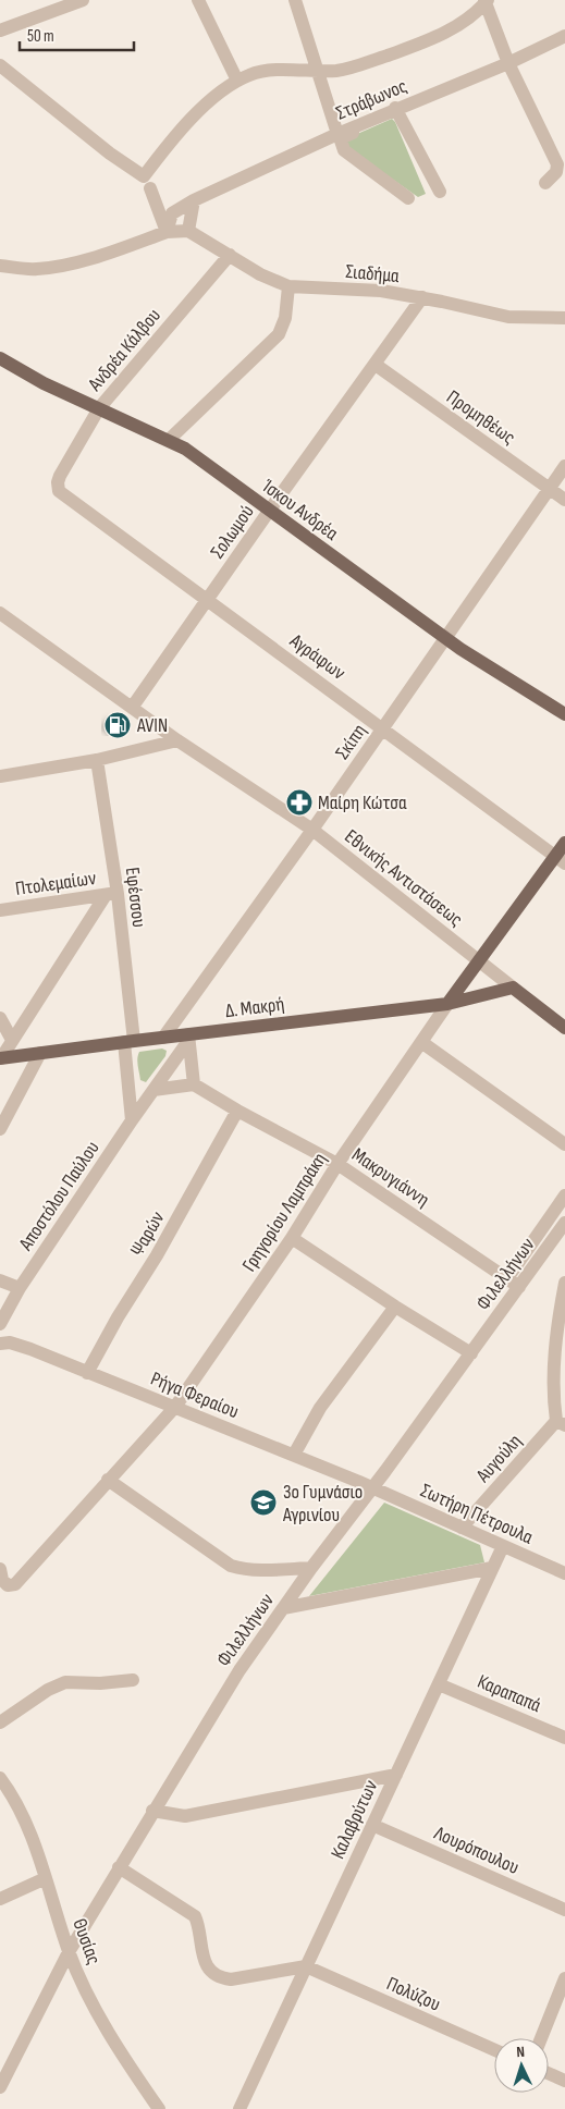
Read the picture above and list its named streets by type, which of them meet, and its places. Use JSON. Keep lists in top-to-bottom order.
{
  "streets": {
    "main road": [
      "Ίσκου Ανδρέα",
      "Εθνικής Αντιστάσεως",
      "Δ. Μακρή",
      "Γρηγορίου Λαμπράκη"
    ],
    "street": [
      "Στράβωνος",
      "Σιαδήμα",
      "Ανδρέα Κάλβου",
      "Προμηθέως",
      "Σολωμού",
      "Αγράφων",
      "Σκίπη",
      "Πτολεμαίων",
      "Εφέσσου",
      "Μακρυγιάννη",
      "Αποστόλου Παύλου",
      "Ψαρών",
      "Φιλελλήνων",
      "Ρήγα Φεραίου",
      "Αυγούλη",
      "Σωτήρη Πέτρουλα",
      "Καραπαπά",
      "Καλαβρύτων",
      "Λουρόπουλου",
      "Θυσίας",
      "Πολύζου"
    ]
  },
  "crossings": [
    ["Σιαδήμα", "Ανδρέα Κάλβου"],
    ["Σιαδήμα", "Σολωμού"],
    ["Ανδρέα Κάλβου", "Ίσκου Ανδρέα"],
    ["Ανδρέα Κάλβου", "Αγράφων"],
    ["Προμηθέως", "Σολωμού"],
    ["Προμηθέως", "Σκίπη"],
    ["Ίσκου Ανδρέα", "Σολωμού"],
    ["Ίσκου Ανδρέα", "Σκίπη"],
    ["Σολωμού", "Αγράφων"],
    ["Σολωμού", "Εθνικής Αντιστάσεως"],
    ["Αγράφων", "Σκίπη"],
    ["Αγράφων", "Γρηγορίου Λαμπράκη"],
    ["Σκίπη", "Εθνικής Αντιστάσεως"],
    ["Σκίπη", "Δ. Μακρή"],
    ["Εθνικής Αντιστάσεως", "Δ. Μακρή"],
    ["Εθνικής Αντιστάσεως", "Γρηγορίου Λαμπράκη"],
    ["Πτολεμαίων", "Εφέσσου"],
    ["Εφέσσου", "Δ. Μακρή"],
    ["Εφέσσου", "Αποστόλου Παύλου"],
    ["Δ. Μακρή", "Αποστόλου Παύλου"],
    ["Δ. Μακρή", "Γρηγορίου Λαμπράκη"],
    ["Μακρυγιάννη", "Γρηγορίου Λαμπράκη"],
    ["Μακρυγιάννη", "Ψαρών"],
    ["Μακρυγιάννη", "Φιλελλήνων"],
    ["Γρηγορίου Λαμπράκη", "Ρήγα Φεραίου"],
    ["Ψαρών", "Ρήγα Φεραίου"],
    ["Φιλελλήνων", "Ρήγα Φεραίου"],
    ["Φιλελλήνων", "Σωτήρη Πέτρουλα"],
    ["Φιλελλήνων", "Θυσίας"],
    ["Ρήγα Φεραίου", "Σωτήρη Πέτρουλα"],
    ["Αυγούλη", "Σωτήρη Πέτρουλα"],
    ["Σωτήρη Πέτρουλα", "Καλαβρύτων"],
    ["Καραπαπά", "Καλαβρύτων"],
    ["Καλαβρύτων", "Λουρόπουλου"],
    ["Καλαβρύτων", "Πολύζου"]
  ],
  "places": {
    "fuel station": ["AVIN"],
    "pharmacy": ["Μαίρη Κώτσα"],
    "school or university": ["3ο Γυμνάσιο Αγρινίου"]
  },
  "scale_bar": "50 m",
  "north": "top"
}
